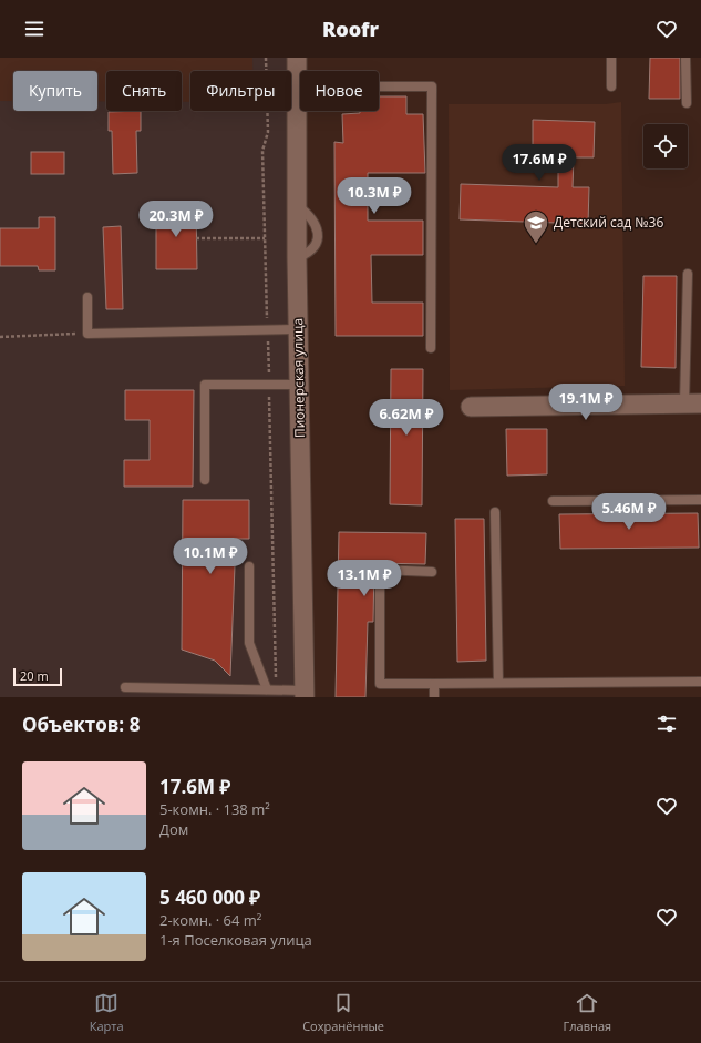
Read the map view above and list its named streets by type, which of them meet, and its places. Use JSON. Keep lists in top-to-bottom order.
{
  "streets": {
    "street": ["Пионерская улица"]
  },
  "places": {
    "school or university": ["Детский сад №36"]
  },
  "scale_bar": "20 m",
  "page": {
    "header": "Roofr",
    "chip": [
      "Купить",
      "Снять",
      "Фильтры",
      "Новое"
    ],
    "price": [
      "17.6M ₽",
      "10.3M ₽",
      "20.3M ₽",
      "19.1M ₽",
      "6.62M ₽",
      "5.46M ₽",
      "10.1M ₽",
      "13.1M ₽"
    ],
    "scale": "20 m",
    "heading": "Объектов: 8",
    "list": [
      {
        "name": "17.6M ₽",
        "note": "5-комн. · 138 m² · Дом"
      },
      {
        "name": "5 460 000 ₽",
        "note": "2-комн. · 64 m² · 1-я Поселковая улица"
      }
    ],
    "tabs": ["Карта", "Сохранённые", "Главная"]
  }
}
